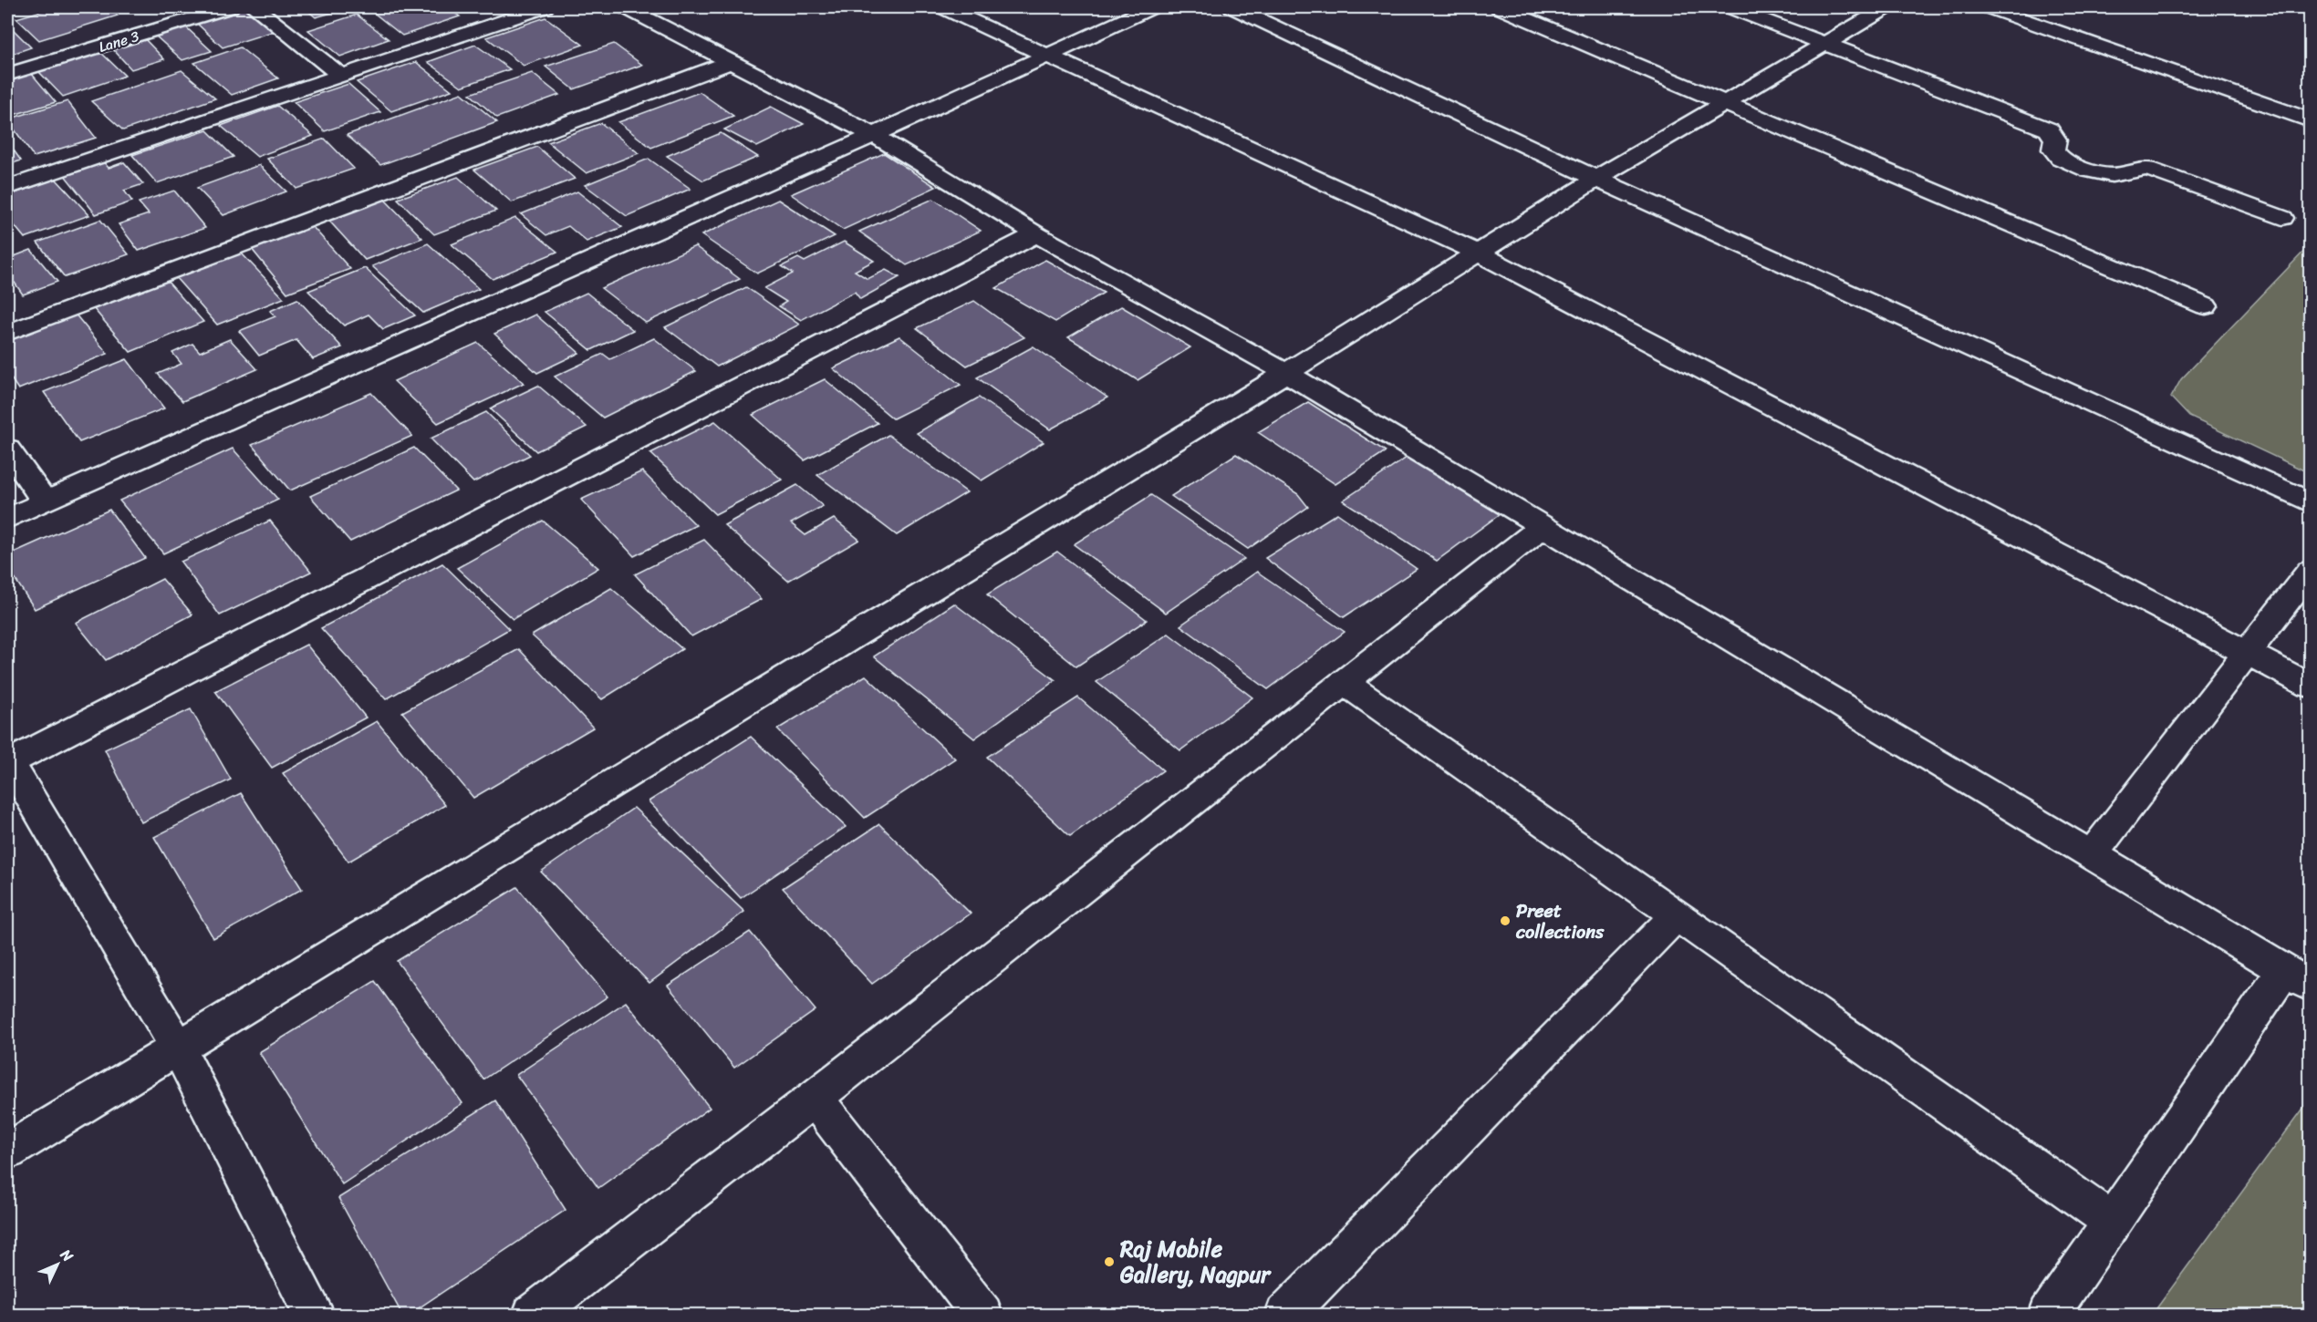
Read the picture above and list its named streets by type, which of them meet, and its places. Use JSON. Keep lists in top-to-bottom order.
{
  "streets": {
    "street": ["Lane 3"]
  },
  "places": ["Preet collections", "Raj Mobile Gallery, Nagpur"],
  "north": "top right"
}
